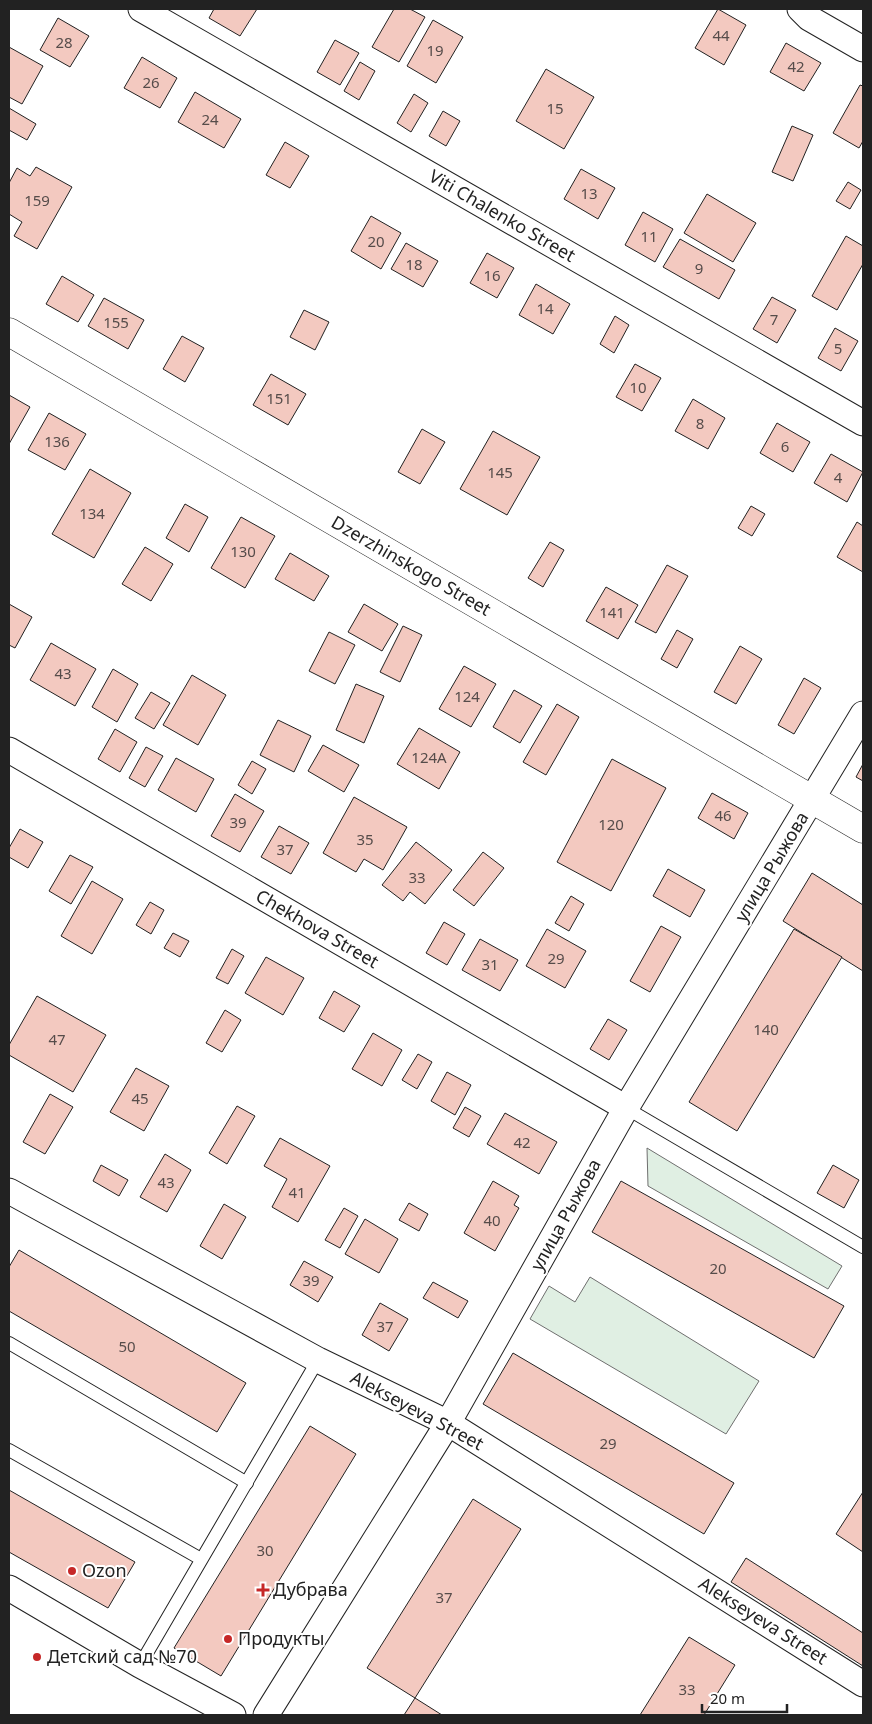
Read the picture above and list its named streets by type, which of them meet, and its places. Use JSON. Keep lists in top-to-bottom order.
{
  "streets": {
    "street": [
      "Viti Chalenko Street",
      "Dzerzhinskogo Street",
      "улица Рыжова",
      "Chekhova Street",
      "Alekseyeva Street"
    ]
  },
  "crossings": [
    ["Dzerzhinskogo Street", "улица Рыжова"],
    ["улица Рыжова", "Chekhova Street"],
    ["улица Рыжова", "Alekseyeva Street"]
  ],
  "places": {
    "other": ["Ozon", "Продукты", "Детский сад №70"],
    "health": ["Дубрава"]
  },
  "house_numbers": [
    "44",
    "28",
    "19",
    "42",
    "26",
    "15",
    "24",
    "13",
    "159",
    "11",
    "20",
    "18",
    "9",
    "16",
    "14",
    "7",
    "155",
    "5",
    "10",
    "151",
    "8",
    "136",
    "6",
    "145",
    "4",
    "134",
    "130",
    "141",
    "43",
    "124",
    "124А",
    "46",
    "39",
    "120",
    "35",
    "37",
    "33",
    "29",
    "31",
    "140",
    "47",
    "45",
    "42",
    "43",
    "41",
    "40",
    "20",
    "39",
    "37",
    "50",
    "29",
    "30",
    "37",
    "33"
  ],
  "scale_bar": "20 m"
}
